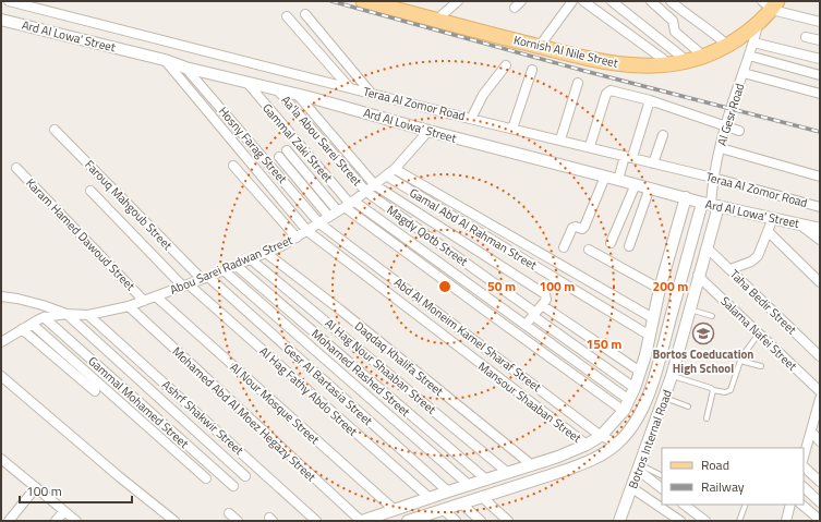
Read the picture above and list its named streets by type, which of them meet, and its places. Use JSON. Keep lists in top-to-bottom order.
{
  "streets": {
    "main road": ["Kornish Al Nile Street"],
    "street": [
      "Ard Al Lowa' Street",
      "Teraa Al Zomor Road",
      "Al Gesr Road",
      "Aa'la Abou Sarei Street",
      "Gammal Zaki Street",
      "Hosny Farag Street",
      "Farouq Mahgoub Street",
      "Gamal Abd Al Rahman Street",
      "Karam Hamed Dawoud Street",
      "Magdy Qotb Street",
      "Abou Sarei Radwan Street",
      "Taha Bedir Street",
      "Salama Nafei Street",
      "Abd Al Moneim Kamel Sharaf Street",
      "Daqdaq Khalifa Street",
      "Al Hag Nour Shaaban Street",
      "Mohamed Rashed Street",
      "Gesr Al Bartasia Street",
      "Al Hag Fathy Abdo Street",
      "Gammal Mohamed Street",
      "Mansour Shaaban Street",
      "Al Nour Mosque Street",
      "Mohamed Abd Al Moez Hegazy Street",
      "Ashrf Shakwir Street",
      "Botros Internal Road"
    ]
  },
  "crossings": [
    ["Ard Al Lowa' Street", "Al Gesr Road"],
    ["Ard Al Lowa' Street", "Aa'la Abou Sarei Street"],
    ["Ard Al Lowa' Street", "Gammal Zaki Street"],
    ["Ard Al Lowa' Street", "Hosny Farag Street"],
    ["Ard Al Lowa' Street", "Abou Sarei Radwan Street"],
    ["Ard Al Lowa' Street", "Mansour Shaaban Street"],
    ["Ard Al Lowa' Street", "Botros Internal Road"],
    ["Kornish Al Nile Street", "Al Gesr Road"],
    ["Teraa Al Zomor Road", "Al Gesr Road"],
    ["Al Gesr Road", "Botros Internal Road"],
    ["Aa'la Abou Sarei Street", "Magdy Qotb Street"],
    ["Aa'la Abou Sarei Street", "Abou Sarei Radwan Street"],
    ["Gammal Zaki Street", "Abou Sarei Radwan Street"],
    ["Hosny Farag Street", "Abou Sarei Radwan Street"],
    ["Hosny Farag Street", "Abd Al Moneim Kamel Sharaf Street"],
    ["Farouq Mahgoub Street", "Abou Sarei Radwan Street"],
    ["Farouq Mahgoub Street", "Gesr Al Bartasia Street"],
    ["Gamal Abd Al Rahman Street", "Abou Sarei Radwan Street"],
    ["Karam Hamed Dawoud Street", "Abou Sarei Radwan Street"],
    ["Magdy Qotb Street", "Abou Sarei Radwan Street"],
    ["Abou Sarei Radwan Street", "Abd Al Moneim Kamel Sharaf Street"],
    ["Abou Sarei Radwan Street", "Daqdaq Khalifa Street"],
    ["Abou Sarei Radwan Street", "Al Hag Nour Shaaban Street"],
    ["Abou Sarei Radwan Street", "Mohamed Rashed Street"],
    ["Abou Sarei Radwan Street", "Gesr Al Bartasia Street"],
    ["Abou Sarei Radwan Street", "Al Hag Fathy Abdo Street"],
    ["Abou Sarei Radwan Street", "Mansour Shaaban Street"],
    ["Abou Sarei Radwan Street", "Al Nour Mosque Street"],
    ["Abou Sarei Radwan Street", "Mohamed Abd Al Moez Hegazy Street"],
    ["Abou Sarei Radwan Street", "Ashrf Shakwir Street"],
    ["Taha Bedir Street", "Botros Internal Road"],
    ["Salama Nafei Street", "Botros Internal Road"]
  ],
  "places": {
    "school or university": ["Bortos Coeducation High School"]
  },
  "legend": ["Road", "Railway"],
  "scale_bar": "100 m",
  "rings": [
    "50 m",
    "100 m",
    "200 m",
    "150 m"
  ]
}
